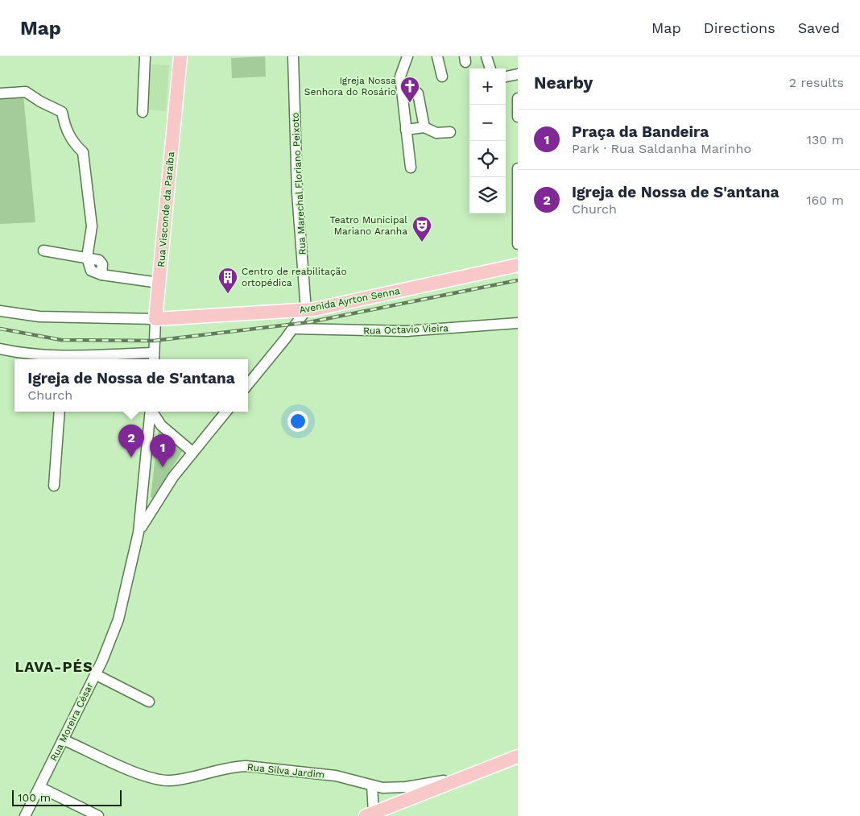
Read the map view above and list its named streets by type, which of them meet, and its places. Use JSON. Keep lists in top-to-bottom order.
{
  "streets": {
    "main road": ["Rua Visconde da Paraíba", "Avenida Ayrton Senna"],
    "street": [
      "Rua Marechal Floriano Peixoto",
      "Rua Octavio Vieira",
      "Rua Moreira César",
      "Rua Silva Jardim"
    ]
  },
  "crossings": [
    ["Rua Marechal Floriano Peixoto", "Avenida Ayrton Senna"],
    ["Rua Visconde da Paraíba", "Avenida Ayrton Senna"],
    ["Rua Moreira César", "Rua Silva Jardim"]
  ],
  "districts": ["LAVA-PÉS"],
  "places": {
    "church": ["Igreja Nossa Senhora do Rosário"],
    "theatre": ["Teatro Municipal Mariano Aranha"],
    "building": ["Centro de reabilitação ortopédica"]
  },
  "scale_bar": "100 m",
  "page": {
    "header": "Map",
    "nav": ["Map", "Directions", "Saved"],
    "heading": ["Nearby", "2 results"],
    "map_buttons": ["+", "−"],
    "list": [
      {
        "mark": "1",
        "name": "Praça da Bandeira",
        "note": "Park · Rua Saldanha Marinho",
        "value": "130 m"
      },
      {
        "mark": "2",
        "name": "Igreja de Nossa de S'antana",
        "note": "Church",
        "value": "160 m"
      }
    ],
    "popup": ["Igreja de Nossa de S'antana", "Church"],
    "pins": ["2", "1"],
    "scale": "100 m"
  }
}
